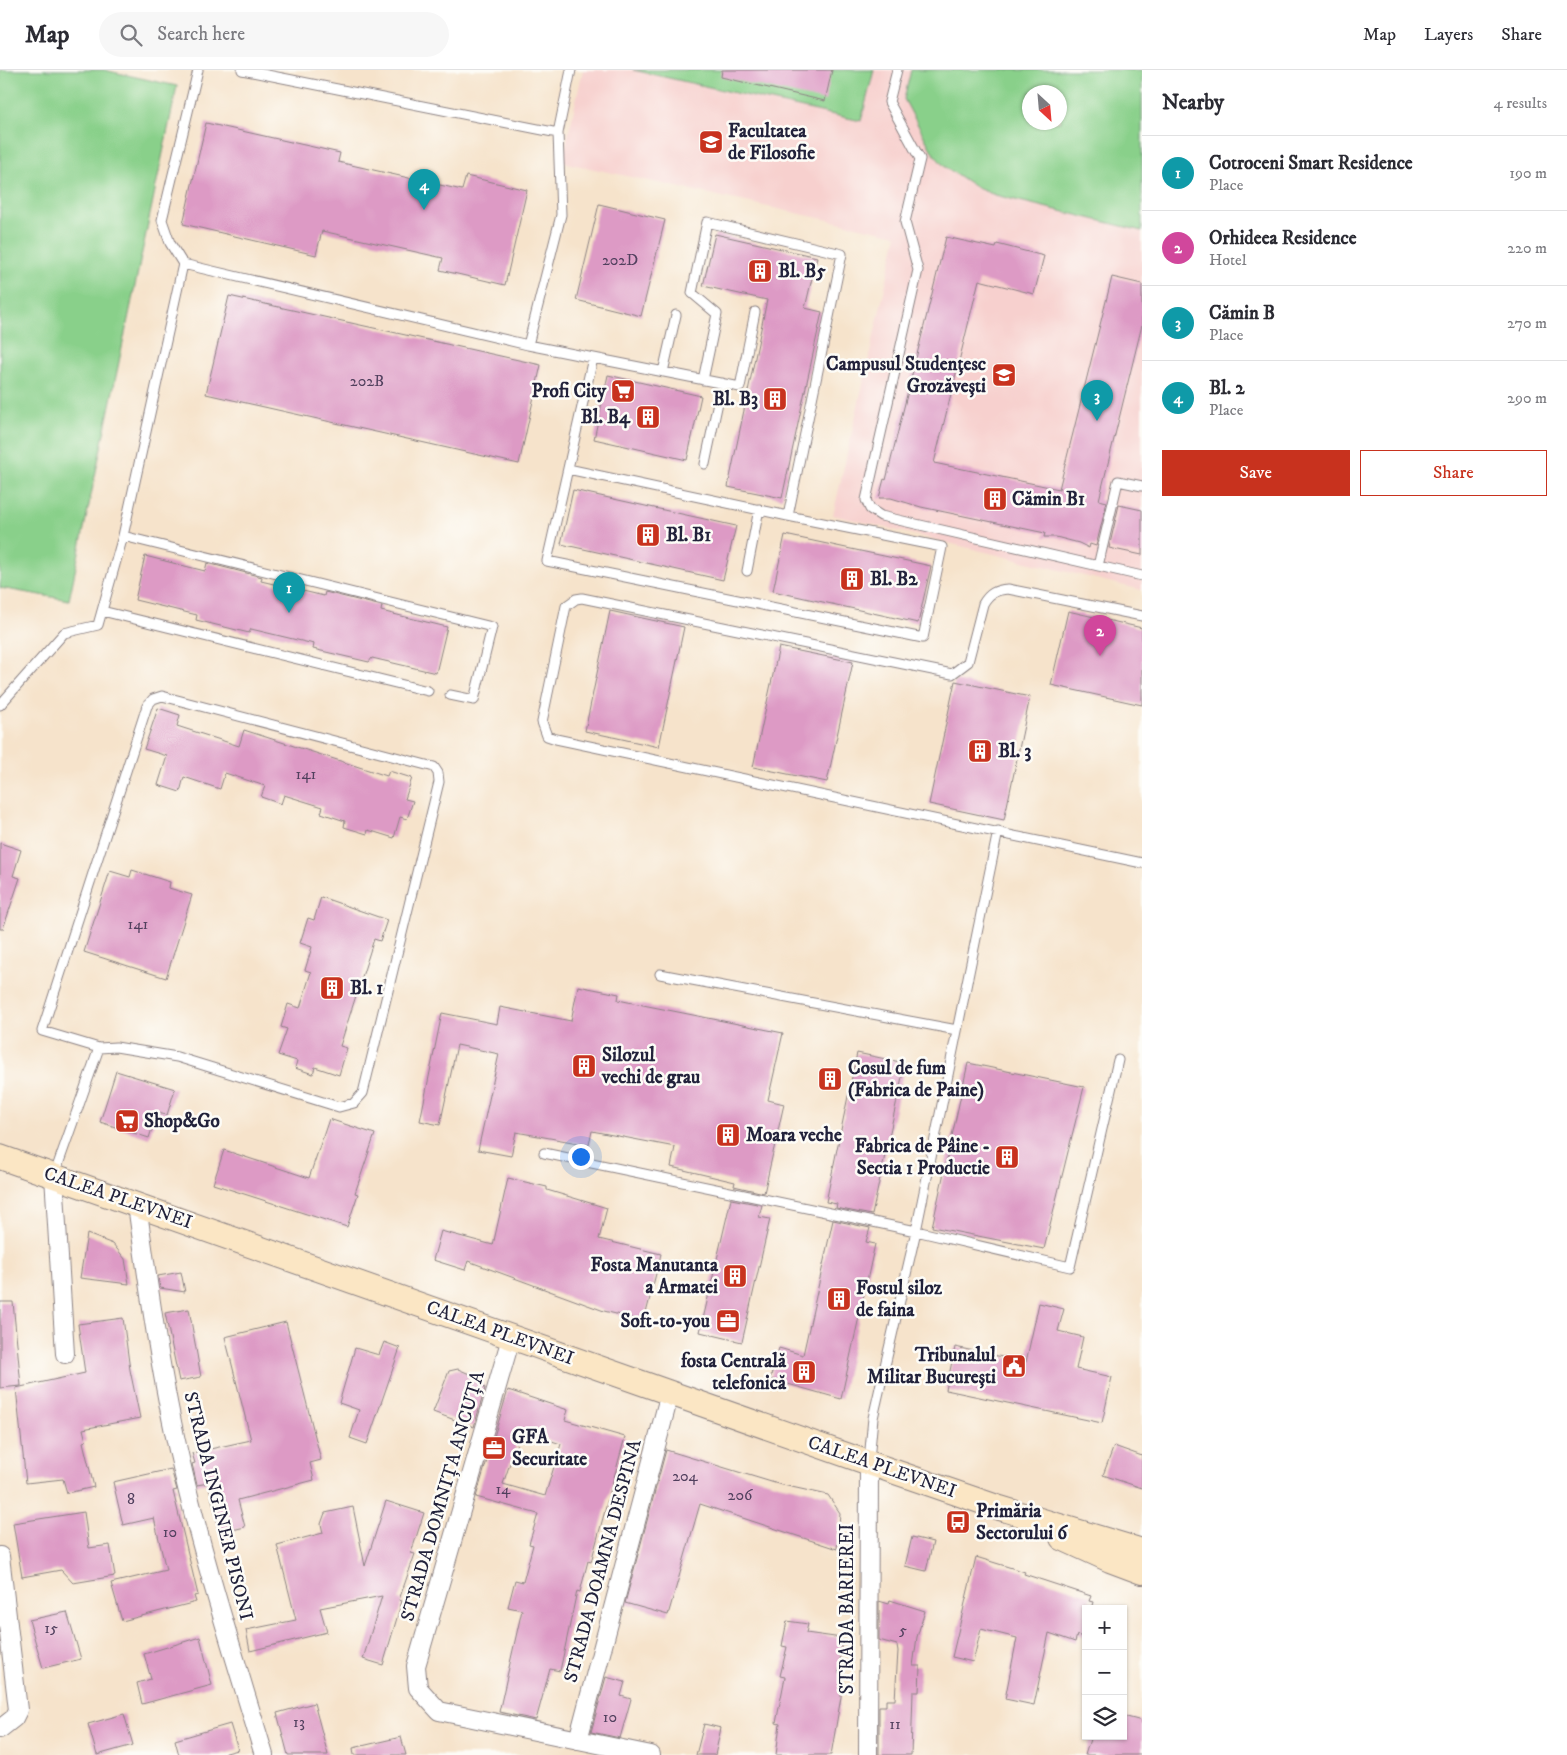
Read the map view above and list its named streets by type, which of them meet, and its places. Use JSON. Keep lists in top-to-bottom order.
{
  "streets": {
    "main road": ["CALEA PLEVNEI"],
    "street": [
      "STRADA DOMNIȚA ANCUȚA",
      "STRADA INGINER PISONI",
      "STRADA DOAMNA DESPINA",
      "STRADA BARIEREI"
    ]
  },
  "crossings": [
    ["CALEA PLEVNEI", "STRADA DOMNIȚA ANCUȚA"],
    ["CALEA PLEVNEI", "STRADA INGINER PISONI"],
    ["CALEA PLEVNEI", "STRADA DOAMNA DESPINA"],
    ["CALEA PLEVNEI", "STRADA BARIEREI"],
    ["STRADA DOMNIȚA ANCUȚA", "STRADA DOAMNA DESPINA"]
  ],
  "places": {
    "school or university": ["Facultatea de Filosofie", "Campusul Studențesc Grozăvești"],
    "building": [
      "Bl. B5",
      "Bl. B3",
      "Bl. B4",
      "Cămin B1",
      "Bl. B1",
      "Bl. B2",
      "Bl. 3",
      "Bl. 1",
      "Silozul vechi de grau",
      "Cosul de fum (Fabrica de Paine)",
      "Moara veche",
      "Fabrica de Pâine - Sectia 1 Productie",
      "Fosta Manutanta a Armatei",
      "Fostul siloz de faina",
      "fosta Centrală telefonică"
    ],
    "supermarket": ["Profi City", "Shop&Go"],
    "office": ["Soft-to-you", "GFA Securitate"],
    "public building": ["Tribunalul Militar București"],
    "bus stop": ["Primăria Sectorului 6"]
  },
  "house_numbers": [
    "202D",
    "202B",
    "141",
    "141",
    "204",
    "14",
    "206",
    "8",
    "10",
    "15",
    "5",
    "10",
    "13",
    "11"
  ],
  "north": "bottom right",
  "page": {
    "header": "Map",
    "search": "Search here",
    "nav": ["Map", "Layers", "Share"],
    "heading": ["Nearby", "4 results"],
    "list": [
      {
        "mark": "1",
        "name": "Cotroceni Smart Residence",
        "note": "Place",
        "value": "190 m"
      },
      {
        "mark": "2",
        "name": "Orhideea Residence",
        "note": "Hotel",
        "value": "220 m"
      },
      {
        "mark": "3",
        "name": "Cămin B",
        "note": "Place",
        "value": "270 m"
      },
      {
        "mark": "4",
        "name": "Bl. 2",
        "note": "Place",
        "value": "290 m"
      }
    ],
    "pins": [
      "4",
      "3",
      "1",
      "2"
    ],
    "buttons": ["Save", "Share"],
    "map_buttons": ["+", "−"]
  }
}
